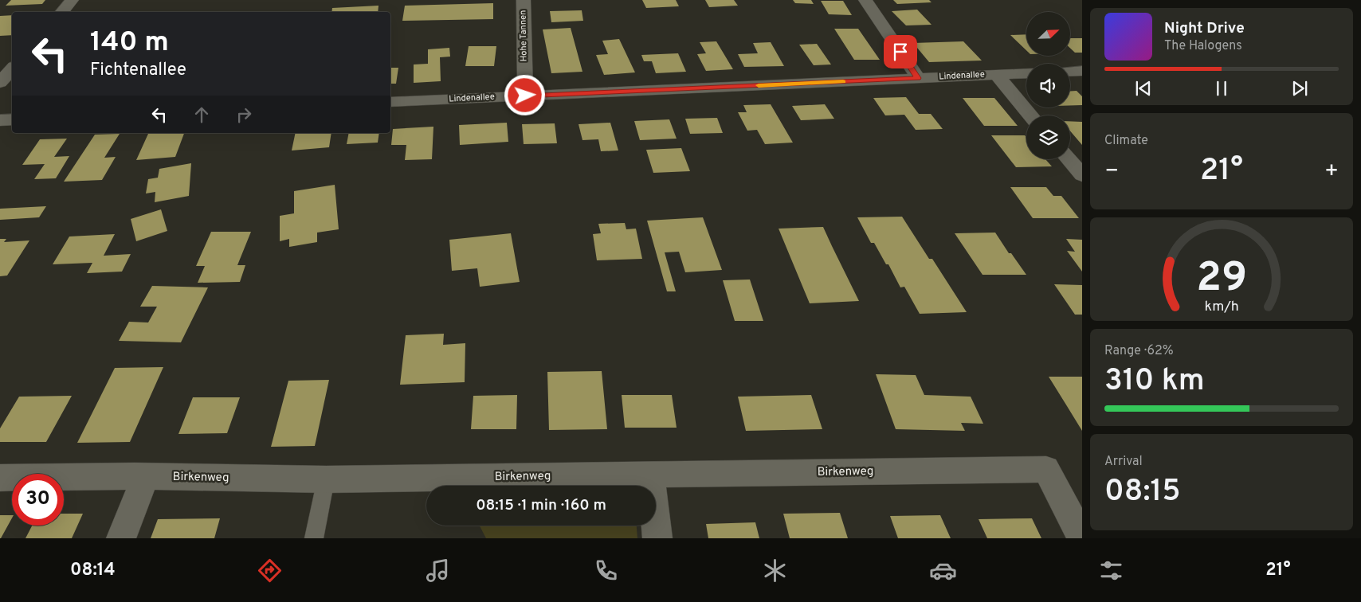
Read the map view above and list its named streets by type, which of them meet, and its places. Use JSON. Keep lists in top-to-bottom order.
{
  "streets": {
    "street": ["Hohe Tannen", "Lindenallee", "Birkenweg"]
  },
  "crossings": [
    ["Hohe Tannen", "Lindenallee"]
  ],
  "north": "top right",
  "page": {
    "turn": ["140 m", "Fichtenallee"],
    "song": ["Night Drive", "The Halogens"],
    "tile": [
      "Climate",
      ["Range · 62%", "310 km"],
      ["Arrival", "08:15"]
    ],
    "heat": ["−", "21°", "+"],
    "limit": "30",
    "trip": "08:15 · 1 min · 160 m",
    "tabs": ["08:14", "21°"],
    "gauge": ["29", "km/h"]
  }
}
